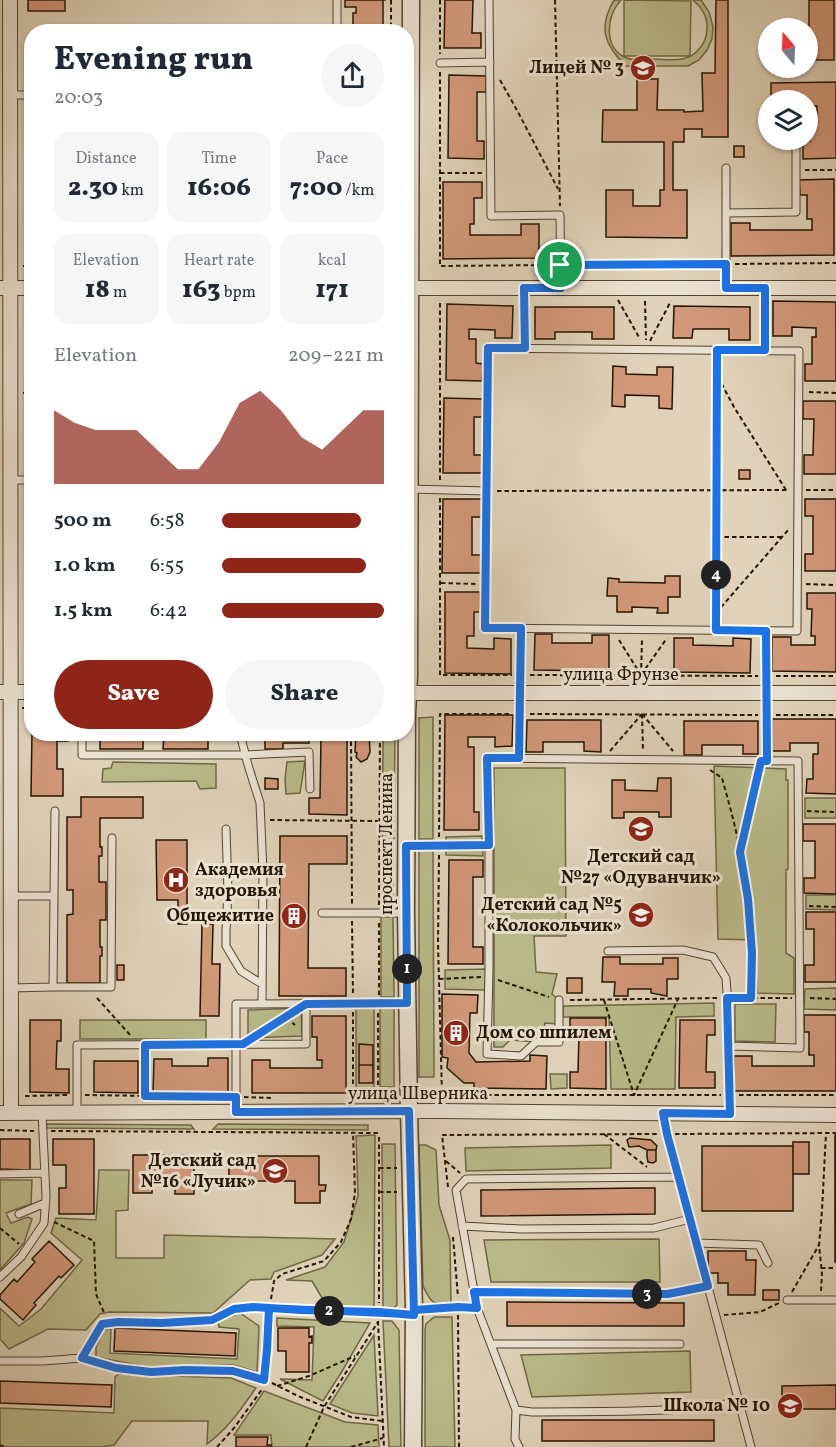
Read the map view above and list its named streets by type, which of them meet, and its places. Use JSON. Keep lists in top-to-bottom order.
{
  "streets": {
    "street": ["улица Фрунзе", "проспект Ленина", "улица Шверника"]
  },
  "crossings": [
    ["проспект Ленина", "улица Шверника"]
  ],
  "places": {
    "school or university": [
      "Лицей № 3",
      "Детский сад №27 «Одуванчик»",
      "Детский сад №5 «Колокольчик»",
      "Детский сад №16 «Лучик»",
      "Школа № 10"
    ],
    "hospital": ["Академия здоровья"],
    "building": ["Общежитие", "Дом со шпилем"]
  },
  "north": "top",
  "page": {
    "heading": ["Evening run", "20:03"],
    "stats": [
      ["Distance", "2.30 km"],
      ["Time", "16:06"],
      ["Pace", "7:00 /km"],
      ["Elevation", "18 m"],
      ["Heart rate", "163 bpm"],
      ["kcal", "171"]
    ],
    "chart": ["Elevation", "209–221 m"],
    "list": [
      {
        "name": "500 m",
        "note": "6:58"
      },
      {
        "name": "1.0 km",
        "note": "6:55"
      },
      {
        "name": "1.5 km",
        "note": "6:42"
      }
    ],
    "pins": [
      "4",
      "1",
      "3",
      "2"
    ],
    "buttons": ["Save", "Share"]
  }
}
